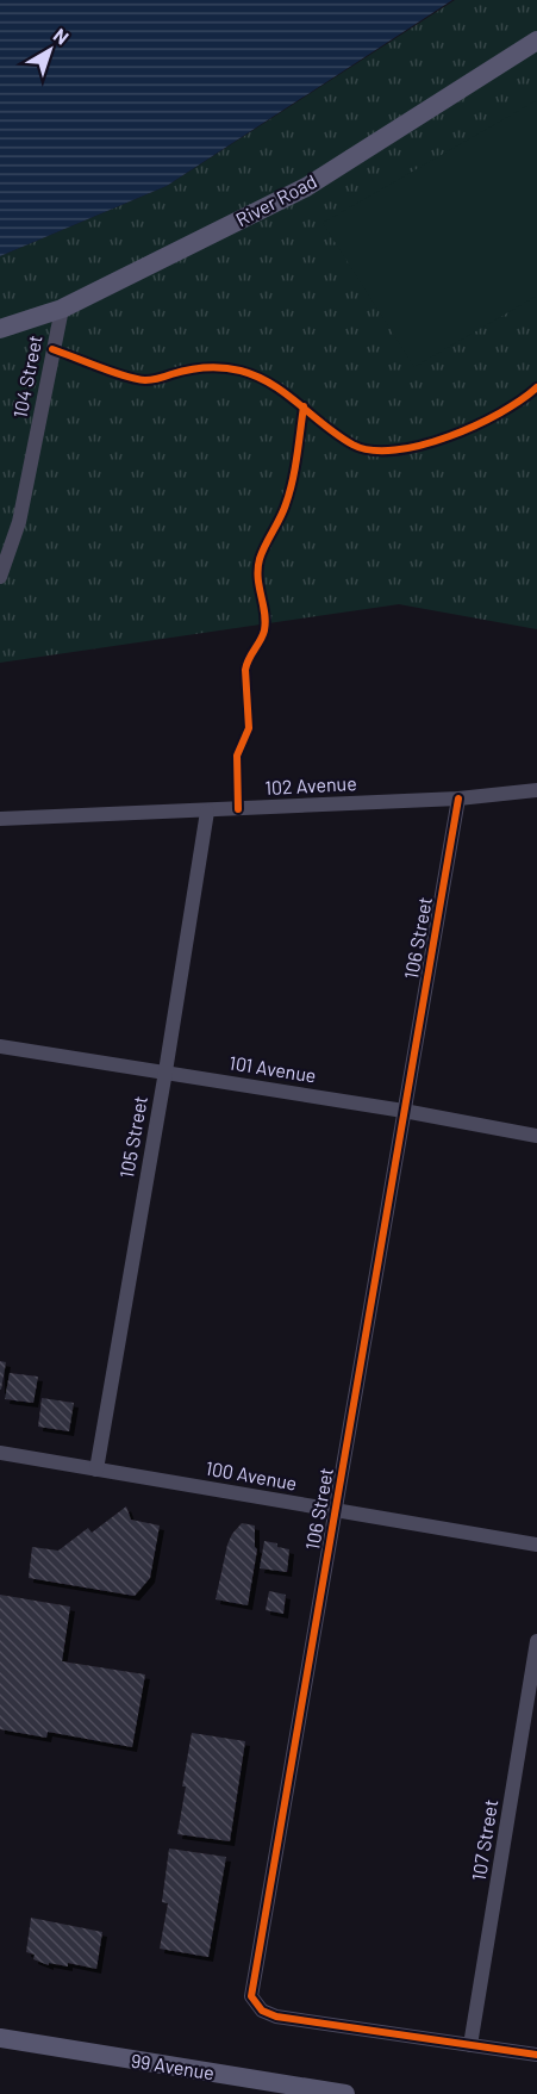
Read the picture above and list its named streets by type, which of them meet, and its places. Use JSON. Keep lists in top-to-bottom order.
{
  "streets": {
    "street": [
      "River Road",
      "104 Street",
      "102 Avenue",
      "106 Street",
      "101 Avenue",
      "105 Street",
      "100 Avenue",
      "107 Street",
      "99 Avenue"
    ]
  },
  "crossings": [
    ["River Road", "104 Street"],
    ["102 Avenue", "106 Street"],
    ["102 Avenue", "105 Street"],
    ["106 Street", "101 Avenue"],
    ["106 Street", "100 Avenue"],
    ["106 Street", "107 Street"],
    ["101 Avenue", "105 Street"],
    ["105 Street", "100 Avenue"]
  ],
  "north": "top right"
}
